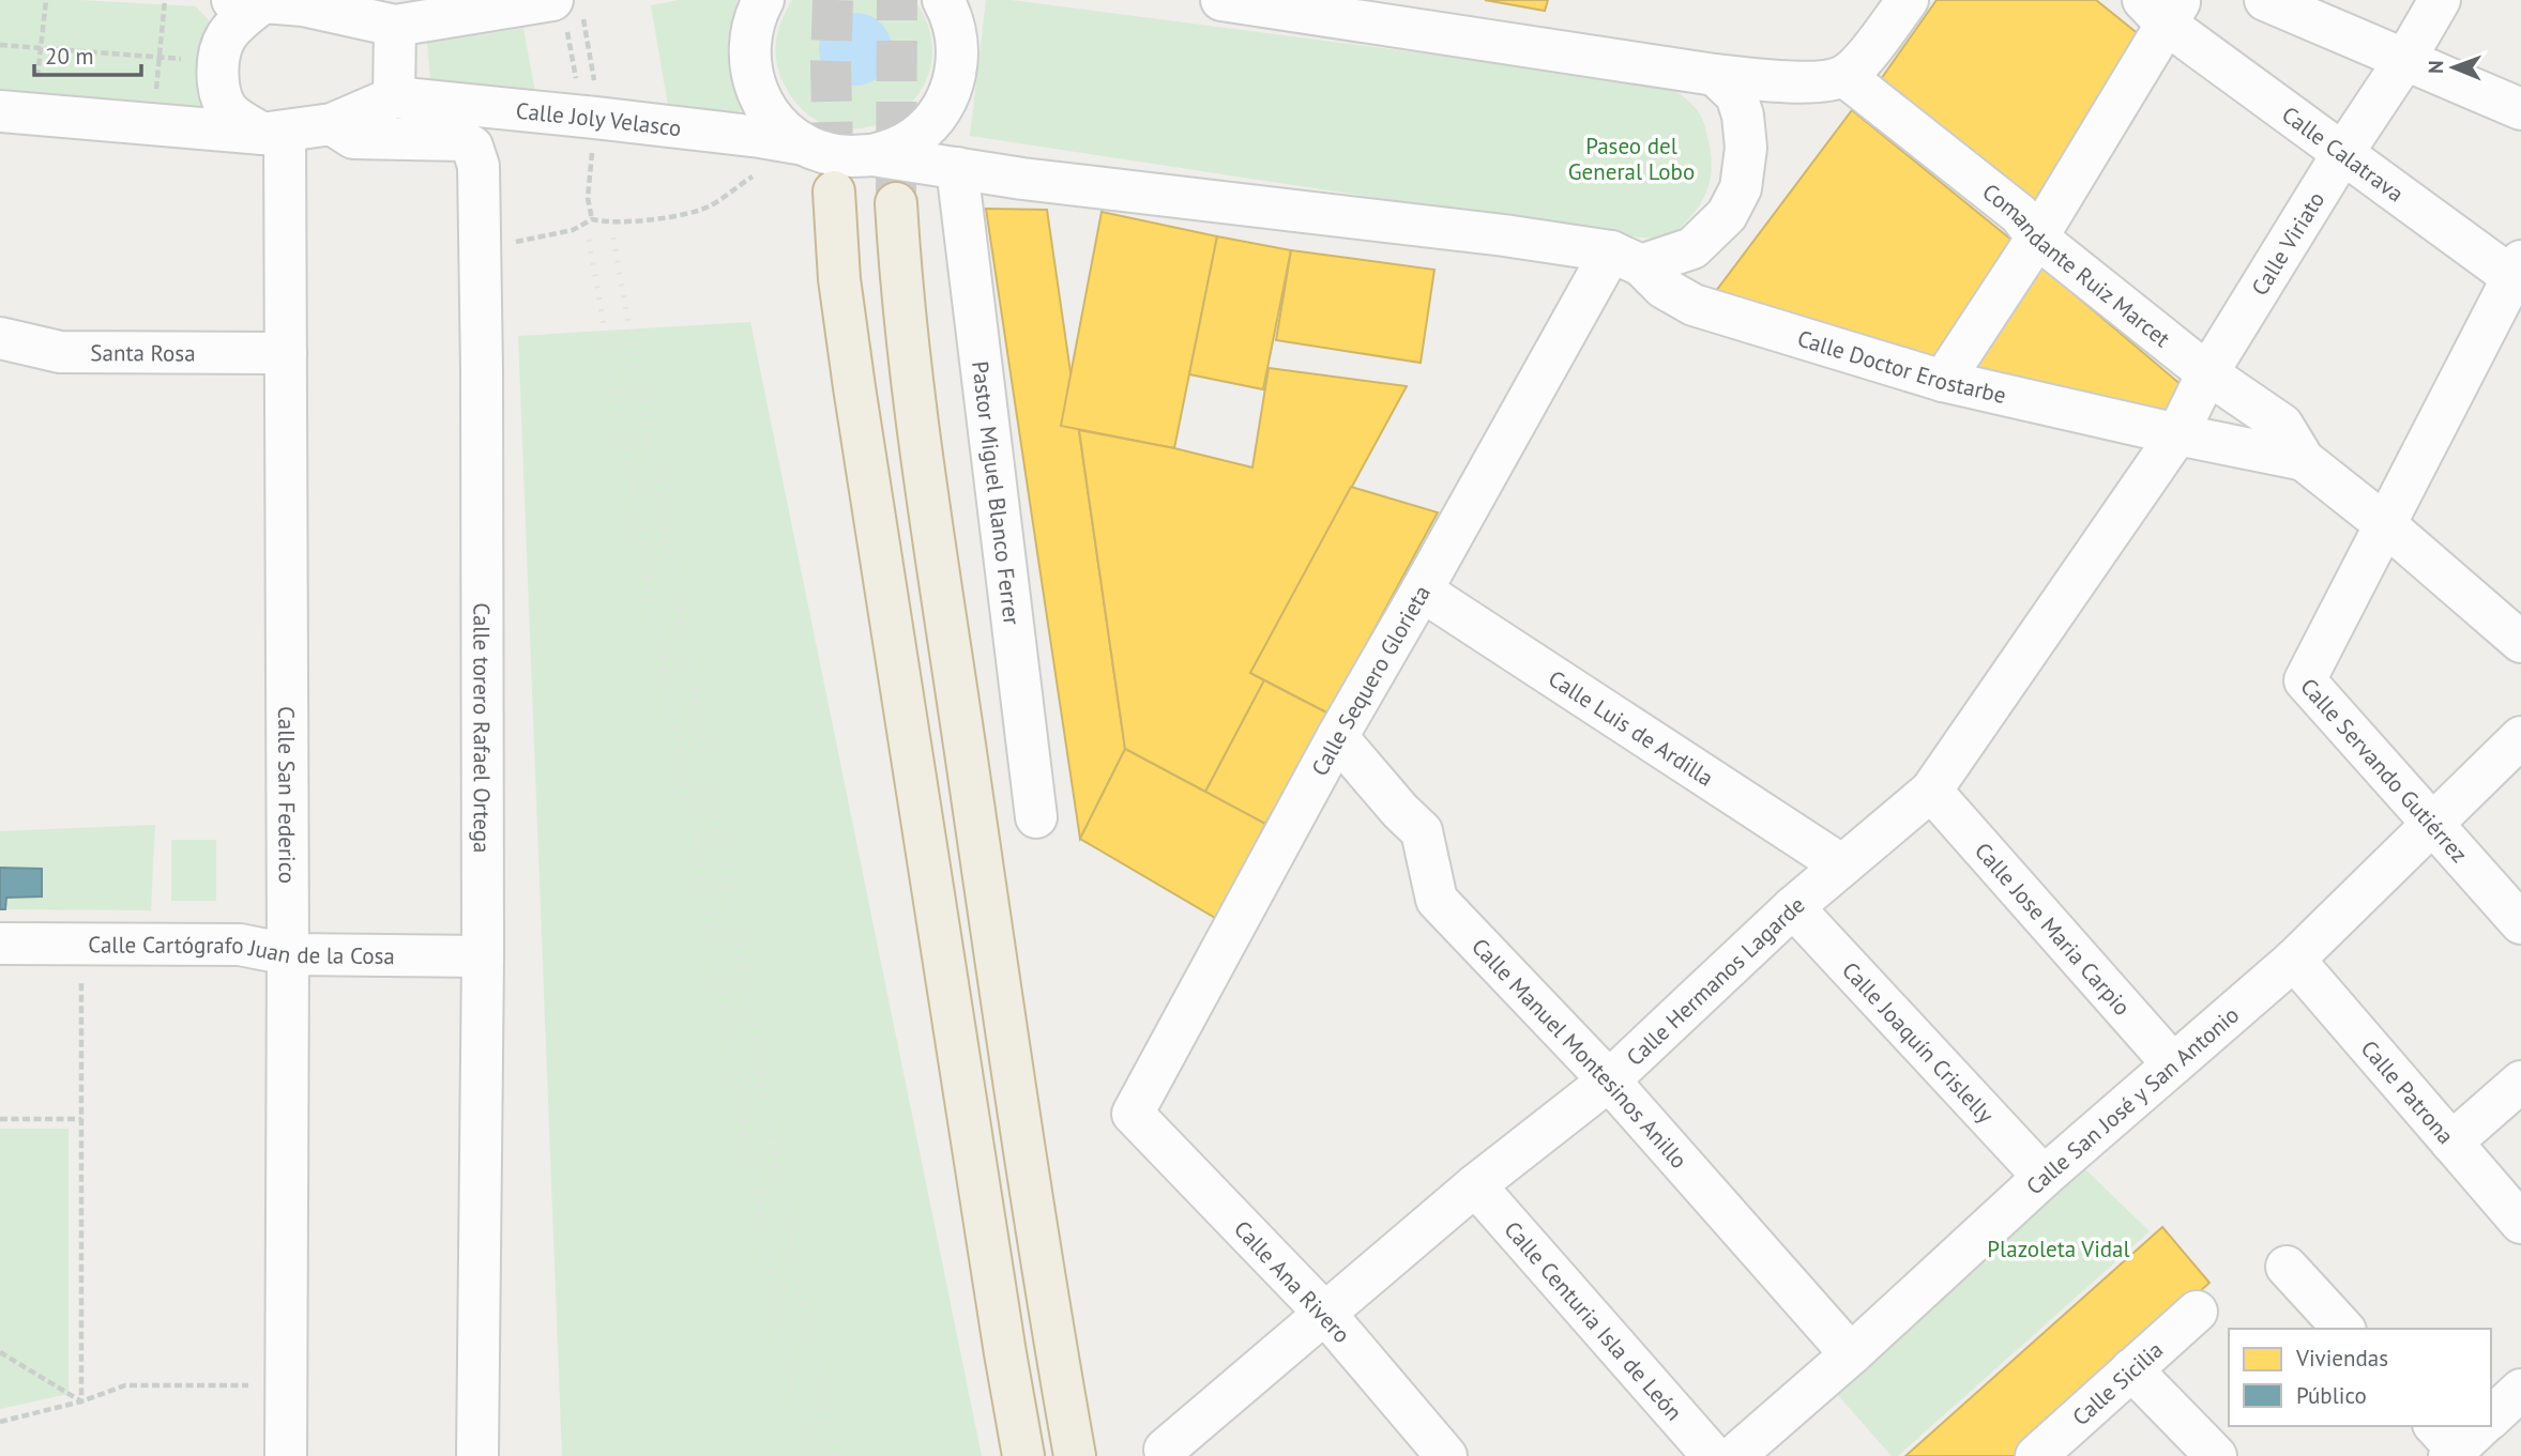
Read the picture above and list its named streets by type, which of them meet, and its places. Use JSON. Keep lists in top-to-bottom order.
{
  "streets": {
    "street": [
      "Calle Joly Velasco",
      "Calle Calatrava",
      "Calle Viriato",
      "Comandante Ruiz Marcet",
      "Santa Rosa",
      "Calle Doctor Erostarbe",
      "Pastor Miguel Blanco Ferrer",
      "Calle Sequero Glorieta",
      "Calle torero Rafael Ortega",
      "Calle Luis de Ardilla",
      "Calle Servando Gutiérrez",
      "Calle San Federico",
      "Calle Jose Maria Carpio",
      "Calle Cartógrafo Juan de la Cosa",
      "Calle Hermanos Lagarde",
      "Calle Joaquín Crislelly",
      "Calle Manuel Montesinos Anillo",
      "Calle Patrona",
      "Calle San José y San Antonio",
      "Calle Ana Rivero",
      "Calle Centuria Isla de León",
      "Calle Sicilia"
    ]
  },
  "crossings": [
    ["Calle Calatrava", "Calle Viriato"],
    ["Calle Viriato", "Comandante Ruiz Marcet"],
    ["Calle Viriato", "Calle Doctor Erostarbe"],
    ["Calle Viriato", "Calle Hermanos Lagarde"],
    ["Comandante Ruiz Marcet", "Calle Doctor Erostarbe"],
    ["Santa Rosa", "Calle San Federico"],
    ["Calle Doctor Erostarbe", "Calle Sequero Glorieta"],
    ["Calle Doctor Erostarbe", "Calle Hermanos Lagarde"],
    ["Calle Sequero Glorieta", "Calle Luis de Ardilla"],
    ["Calle Sequero Glorieta", "Calle Manuel Montesinos Anillo"],
    ["Calle Sequero Glorieta", "Calle Ana Rivero"],
    ["Calle torero Rafael Ortega", "Calle Cartógrafo Juan de la Cosa"],
    ["Calle Luis de Ardilla", "Calle Hermanos Lagarde"],
    ["Calle Servando Gutiérrez", "Calle San José y San Antonio"],
    ["Calle San Federico", "Calle Cartógrafo Juan de la Cosa"],
    ["Calle Jose Maria Carpio", "Calle Hermanos Lagarde"],
    ["Calle Jose Maria Carpio", "Calle San José y San Antonio"],
    ["Calle Hermanos Lagarde", "Calle Joaquín Crislelly"],
    ["Calle Hermanos Lagarde", "Calle Manuel Montesinos Anillo"],
    ["Calle Hermanos Lagarde", "Calle Ana Rivero"],
    ["Calle Hermanos Lagarde", "Calle Centuria Isla de León"],
    ["Calle Joaquín Crislelly", "Calle San José y San Antonio"],
    ["Calle Manuel Montesinos Anillo", "Calle San José y San Antonio"],
    ["Calle Patrona", "Calle San José y San Antonio"],
    ["Calle San José y San Antonio", "Calle Centuria Isla de León"]
  ],
  "parks": ["Paseo del General Lobo", "Plazoleta Vidal"],
  "legend": ["Viviendas", "Público"],
  "scale_bar": "20 m",
  "north": "left"
}
